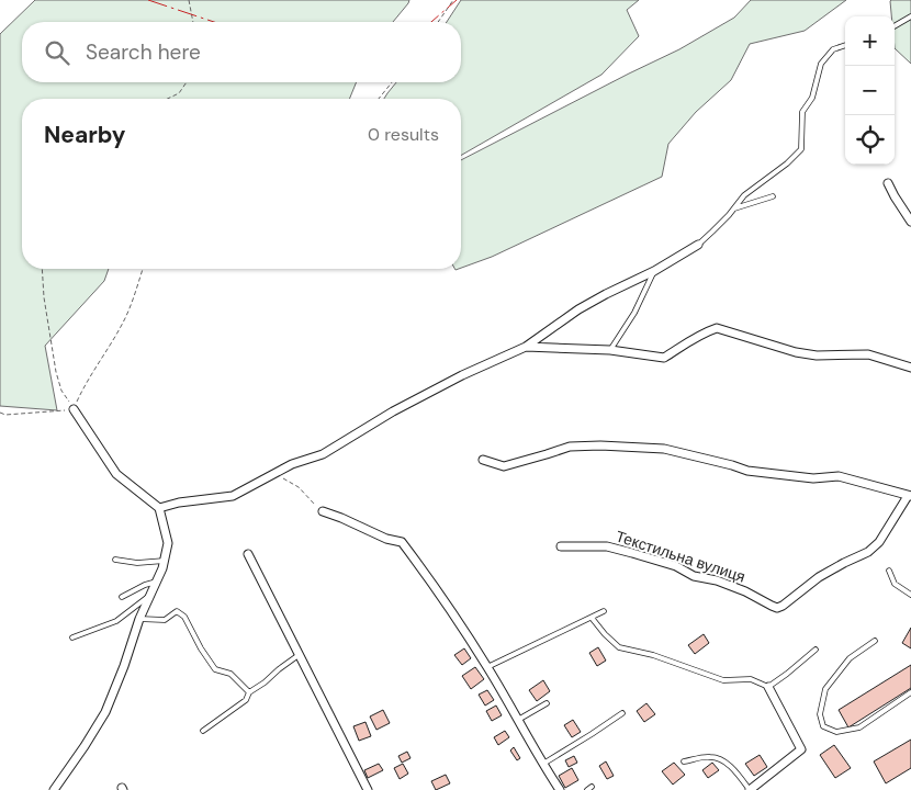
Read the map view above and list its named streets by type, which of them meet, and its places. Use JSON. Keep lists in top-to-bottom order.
{
  "streets": {
    "street": ["Текстильна вулиця"]
  },
  "page": {
    "map_buttons": ["+", "−"],
    "search": "Search here",
    "heading": ["Nearby", "0 results"]
  }
}
